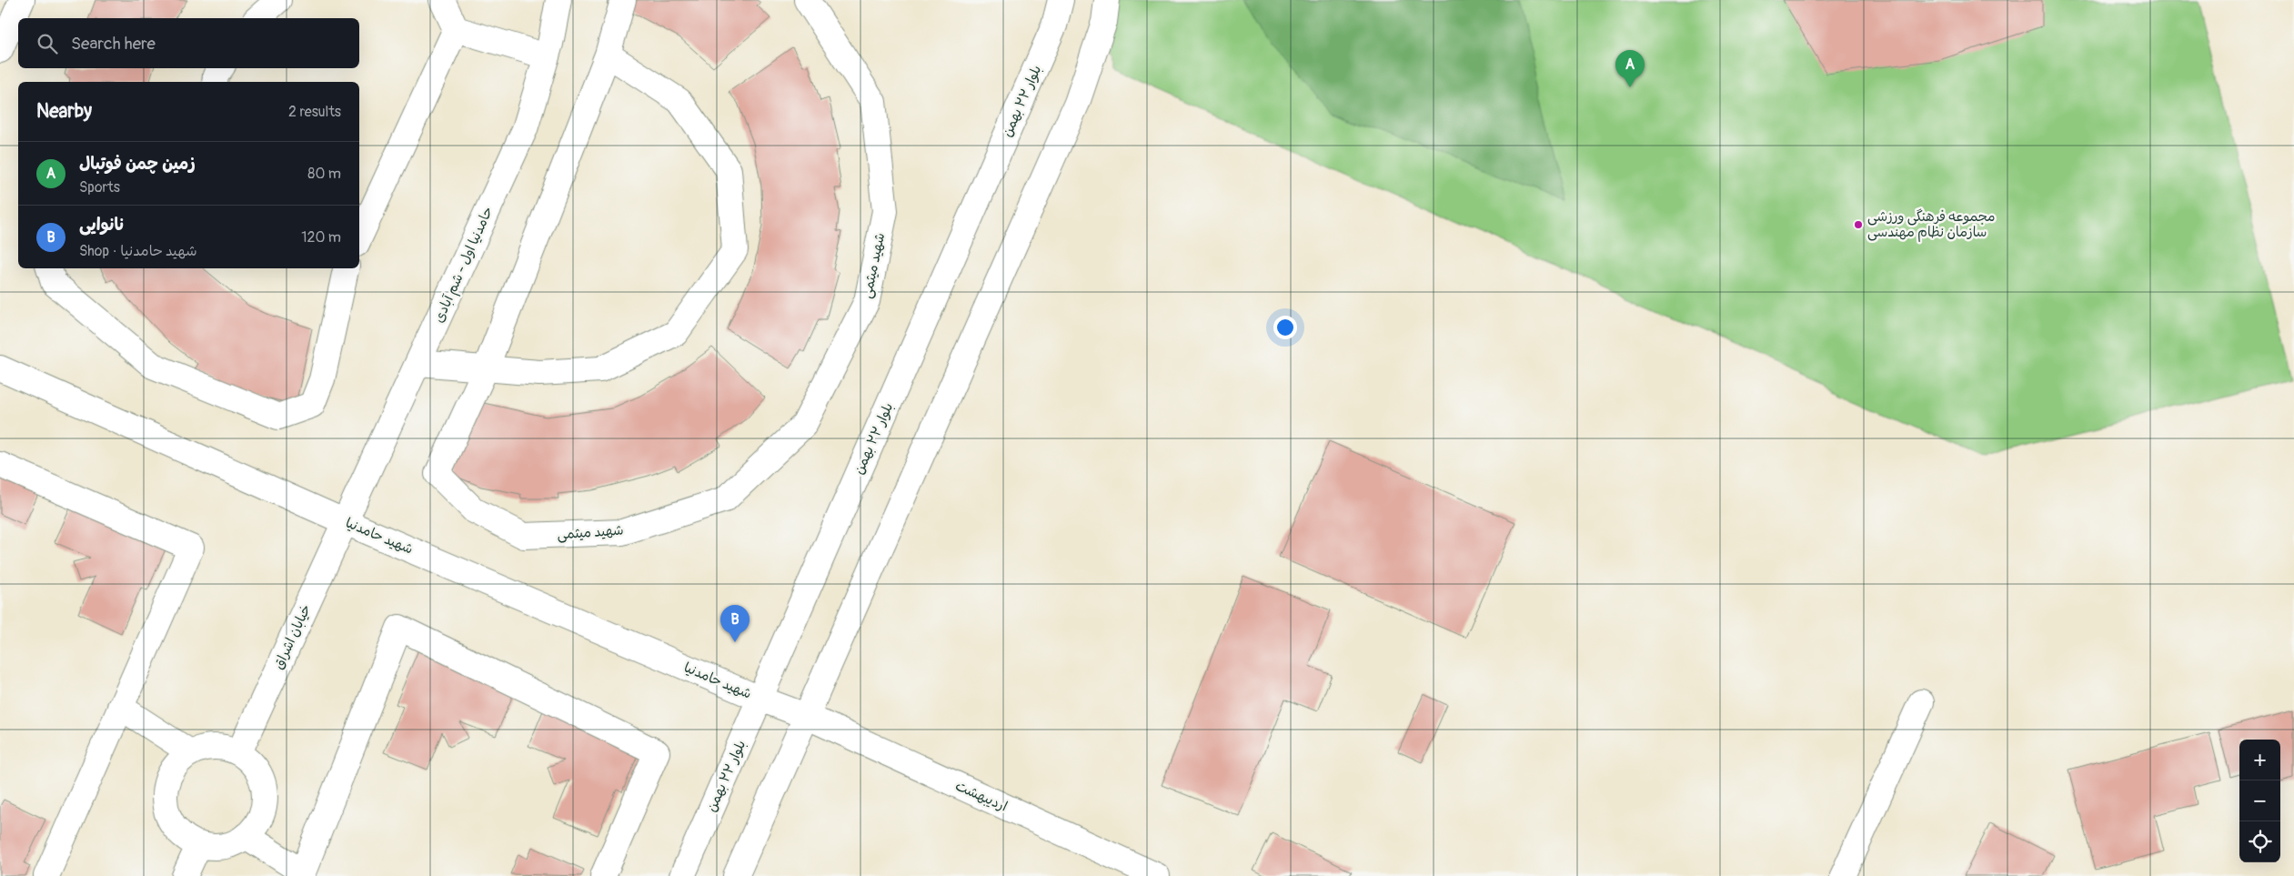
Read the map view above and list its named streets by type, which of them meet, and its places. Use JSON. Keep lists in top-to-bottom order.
{
  "streets": {
    "street": [
      "بلوار ۲۲ بهمن",
      "حامدنیا اول - شم آبادی",
      "شهید میثمی",
      "شهید حامدنیا",
      "خیابان اشراق",
      "اردیبهشت"
    ]
  },
  "crossings": [
    ["بلوار ۲۲ بهمن", "شهید حامدنیا"],
    ["حامدنیا اول - شم آبادی", "شهید حامدنیا"],
    ["حامدنیا اول - شم آبادی", "خیابان اشراق"],
    ["شهید حامدنیا", "خیابان اشراق"],
    ["شهید حامدنیا", "اردیبهشت"]
  ],
  "places": ["مجموعه فرهنگی ورزشی سازمان نظام مهندسی"],
  "page": {
    "search": "Search here",
    "pins": ["A", "B"],
    "heading": ["Nearby", "2 results"],
    "list": [
      {
        "mark": "A",
        "name": "زمین چمن فوتبال",
        "note": "Sports",
        "value": "80 m"
      },
      {
        "mark": "B",
        "name": "نانوایی",
        "note": "Shop · شهید حامدنیا",
        "value": "120 m"
      }
    ],
    "map_buttons": ["+", "−"]
  }
}
